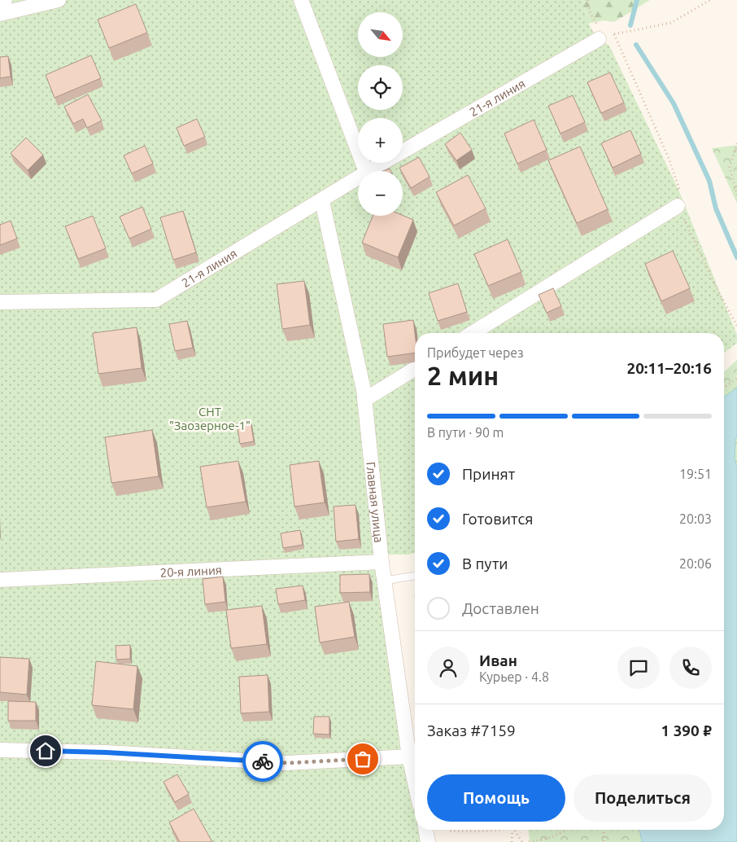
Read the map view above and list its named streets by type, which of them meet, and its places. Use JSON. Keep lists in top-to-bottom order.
{
  "streets": {
    "street": ["21-я линия", "Главная улица", "20-я линия"]
  },
  "crossings": [
    ["21-я линия", "Главная улица"],
    ["Главная улица", "20-я линия"]
  ],
  "parks": ["СНТ \"Заозерное-1\""],
  "north": "bottom right",
  "page": {
    "map_buttons": ["+", "−"],
    "heading": ["2 мин", "Прибудет через", "20:11–20:16"],
    "panel": [
      "Иван",
      "Курьер · 4.8",
      "Заказ #7159",
      "1 390 ₽"
    ],
    "bar": "В пути · 90 m",
    "list": [
      ["Принят", "19:51"],
      ["Готовится", "20:03"],
      ["В пути", "20:06"],
      "Доставлен"
    ],
    "buttons": ["Помощь", "Поделиться"]
  }
}
